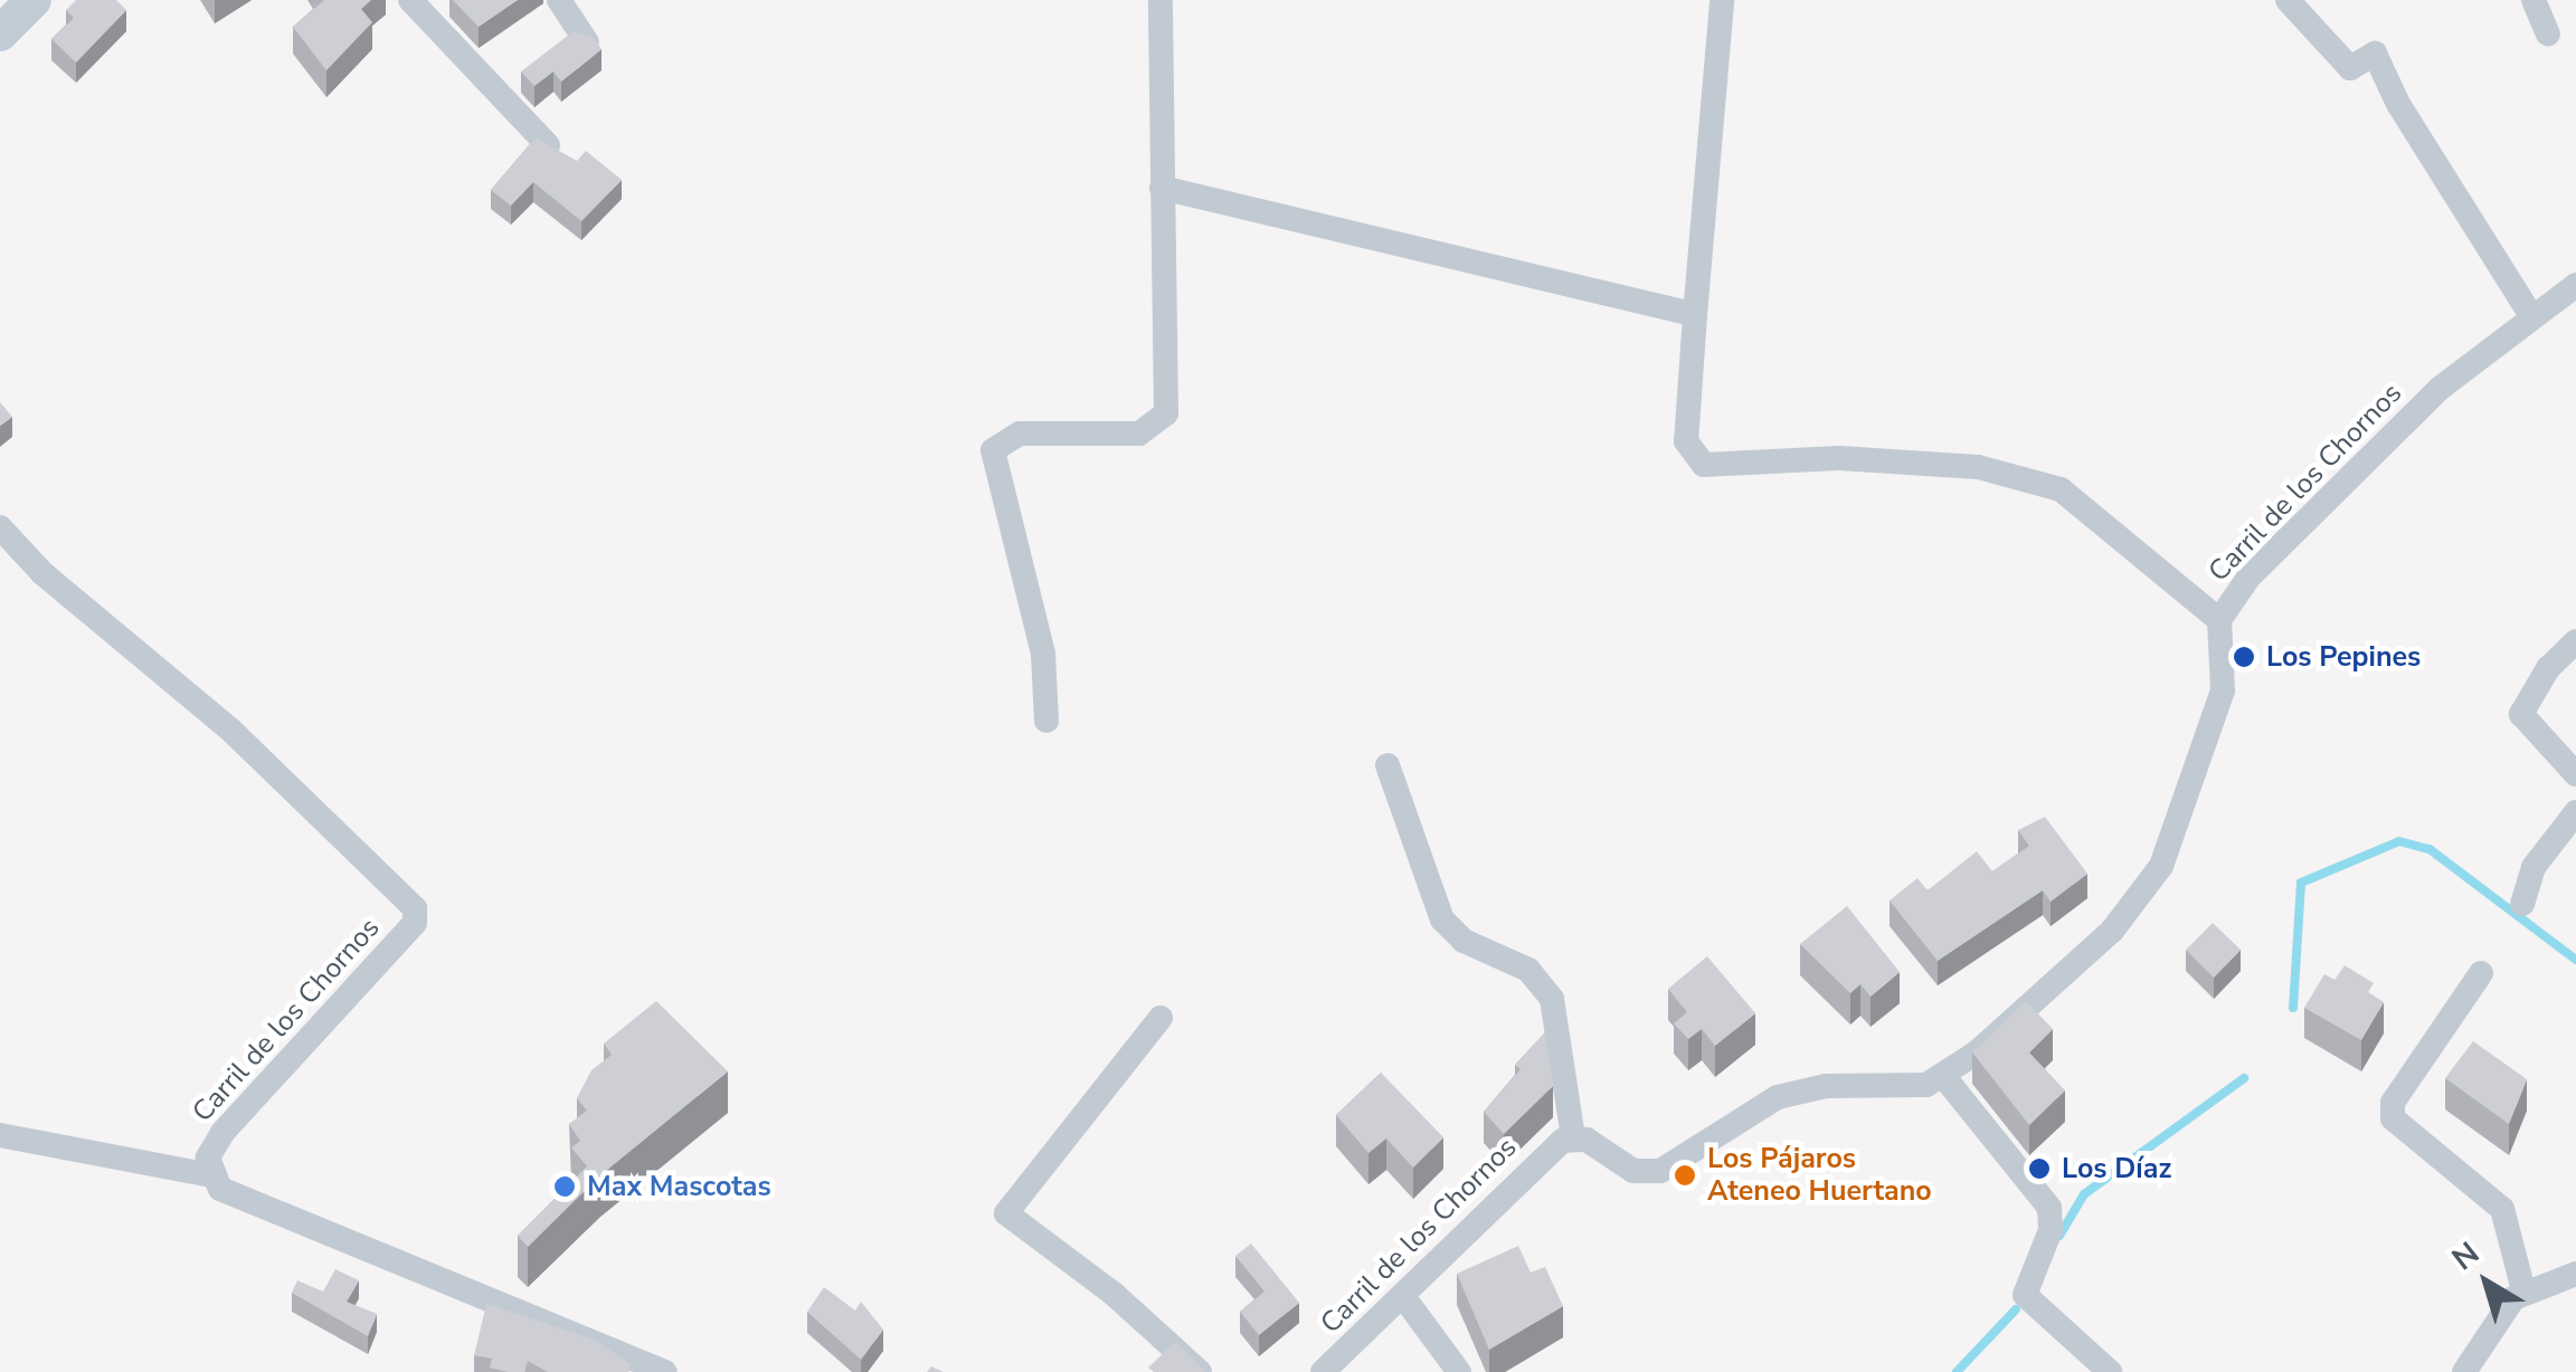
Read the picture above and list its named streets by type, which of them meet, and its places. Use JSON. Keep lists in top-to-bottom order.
{
  "streets": {
    "street": ["Carril de los Chornos"]
  },
  "places": [
    "Los Pepines",
    "Los Díaz",
    "Los Pájaros Ateneo Huertano",
    "Max Mascotas"
  ],
  "north": "top left"
}
